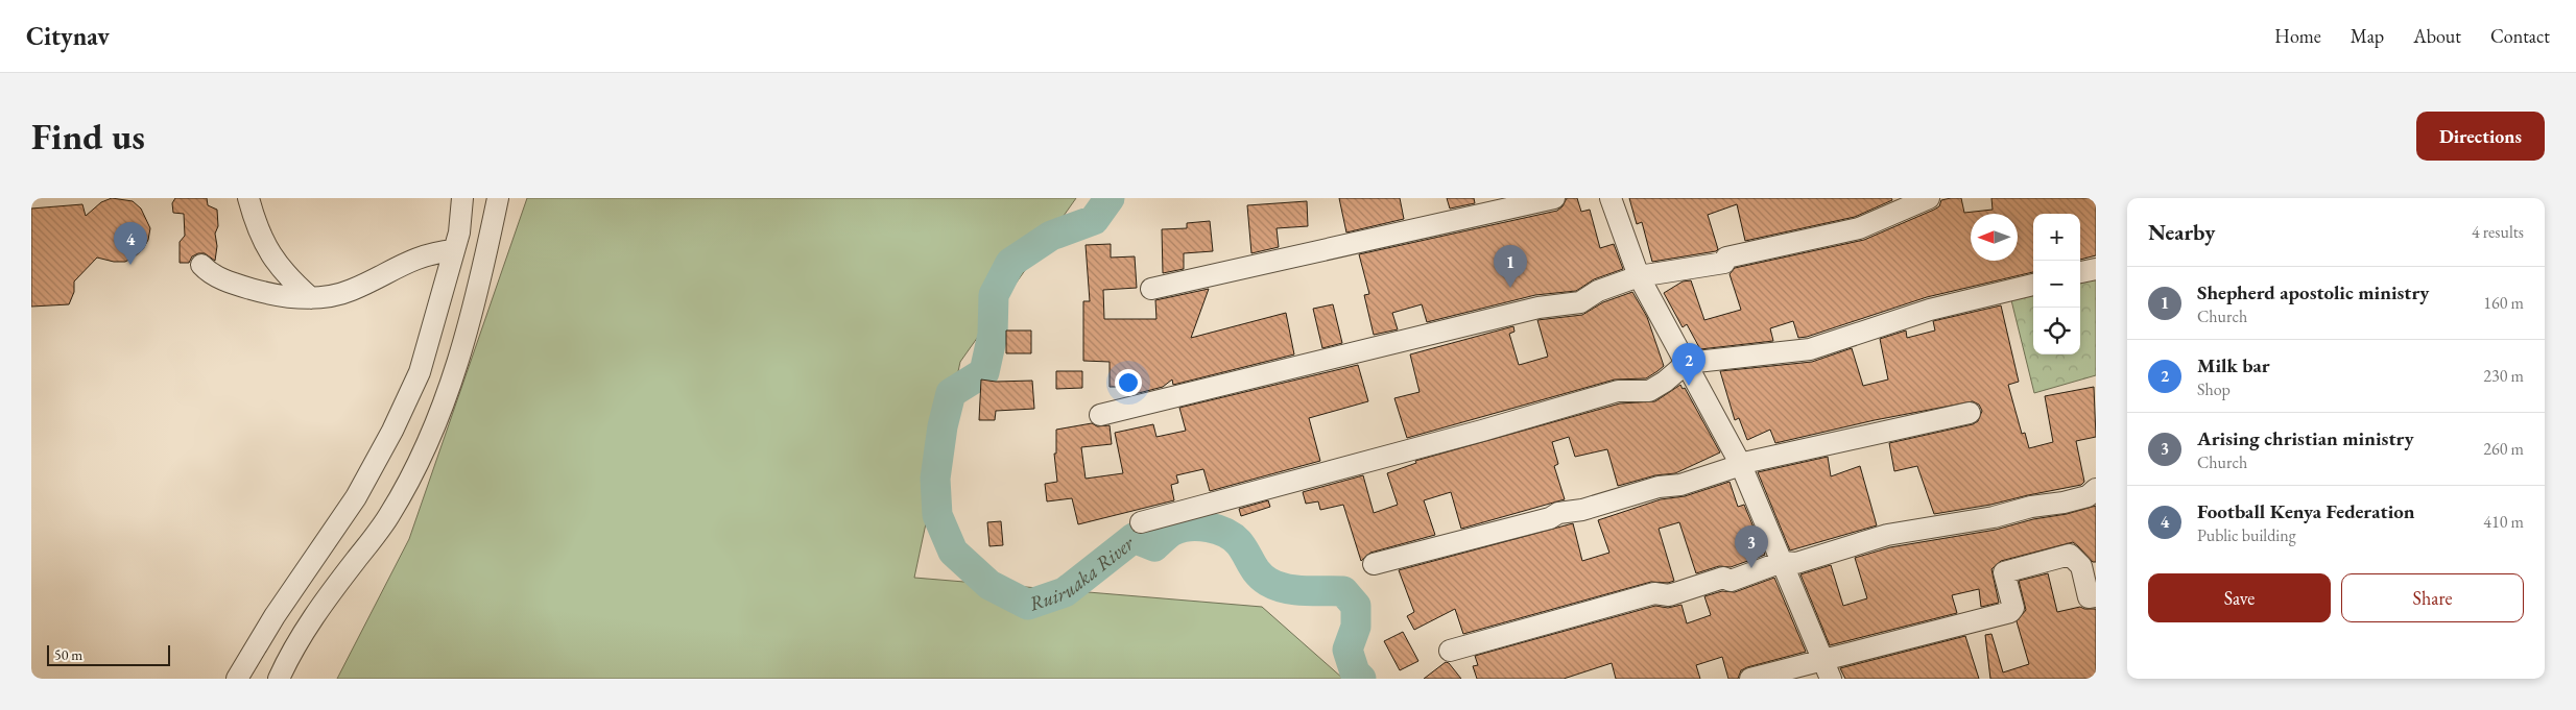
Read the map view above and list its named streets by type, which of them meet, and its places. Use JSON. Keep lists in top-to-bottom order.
{
  "water": ["Ruiruaka River"],
  "scale_bar": "50 m",
  "north": "left",
  "page": {
    "header": "Citynav",
    "nav": [
      "Home",
      "Map",
      "About",
      "Contact"
    ],
    "buttons": [
      "Directions",
      ["Save", "Share"]
    ],
    "title": "Find us",
    "heading": ["Nearby", "4 results"],
    "map_buttons": ["+", "−"],
    "pins": [
      "4",
      "1",
      "2",
      "3"
    ],
    "list": [
      {
        "mark": "1",
        "name": "Shepherd apostolic ministry",
        "note": "Church",
        "value": "160 m"
      },
      {
        "mark": "2",
        "name": "Milk bar",
        "note": "Shop",
        "value": "230 m"
      },
      {
        "mark": "3",
        "name": "Arising christian ministry",
        "note": "Church",
        "value": "260 m"
      },
      {
        "mark": "4",
        "name": "Football Kenya Federation",
        "note": "Public building",
        "value": "410 m"
      }
    ],
    "scale": "50 m"
  }
}
